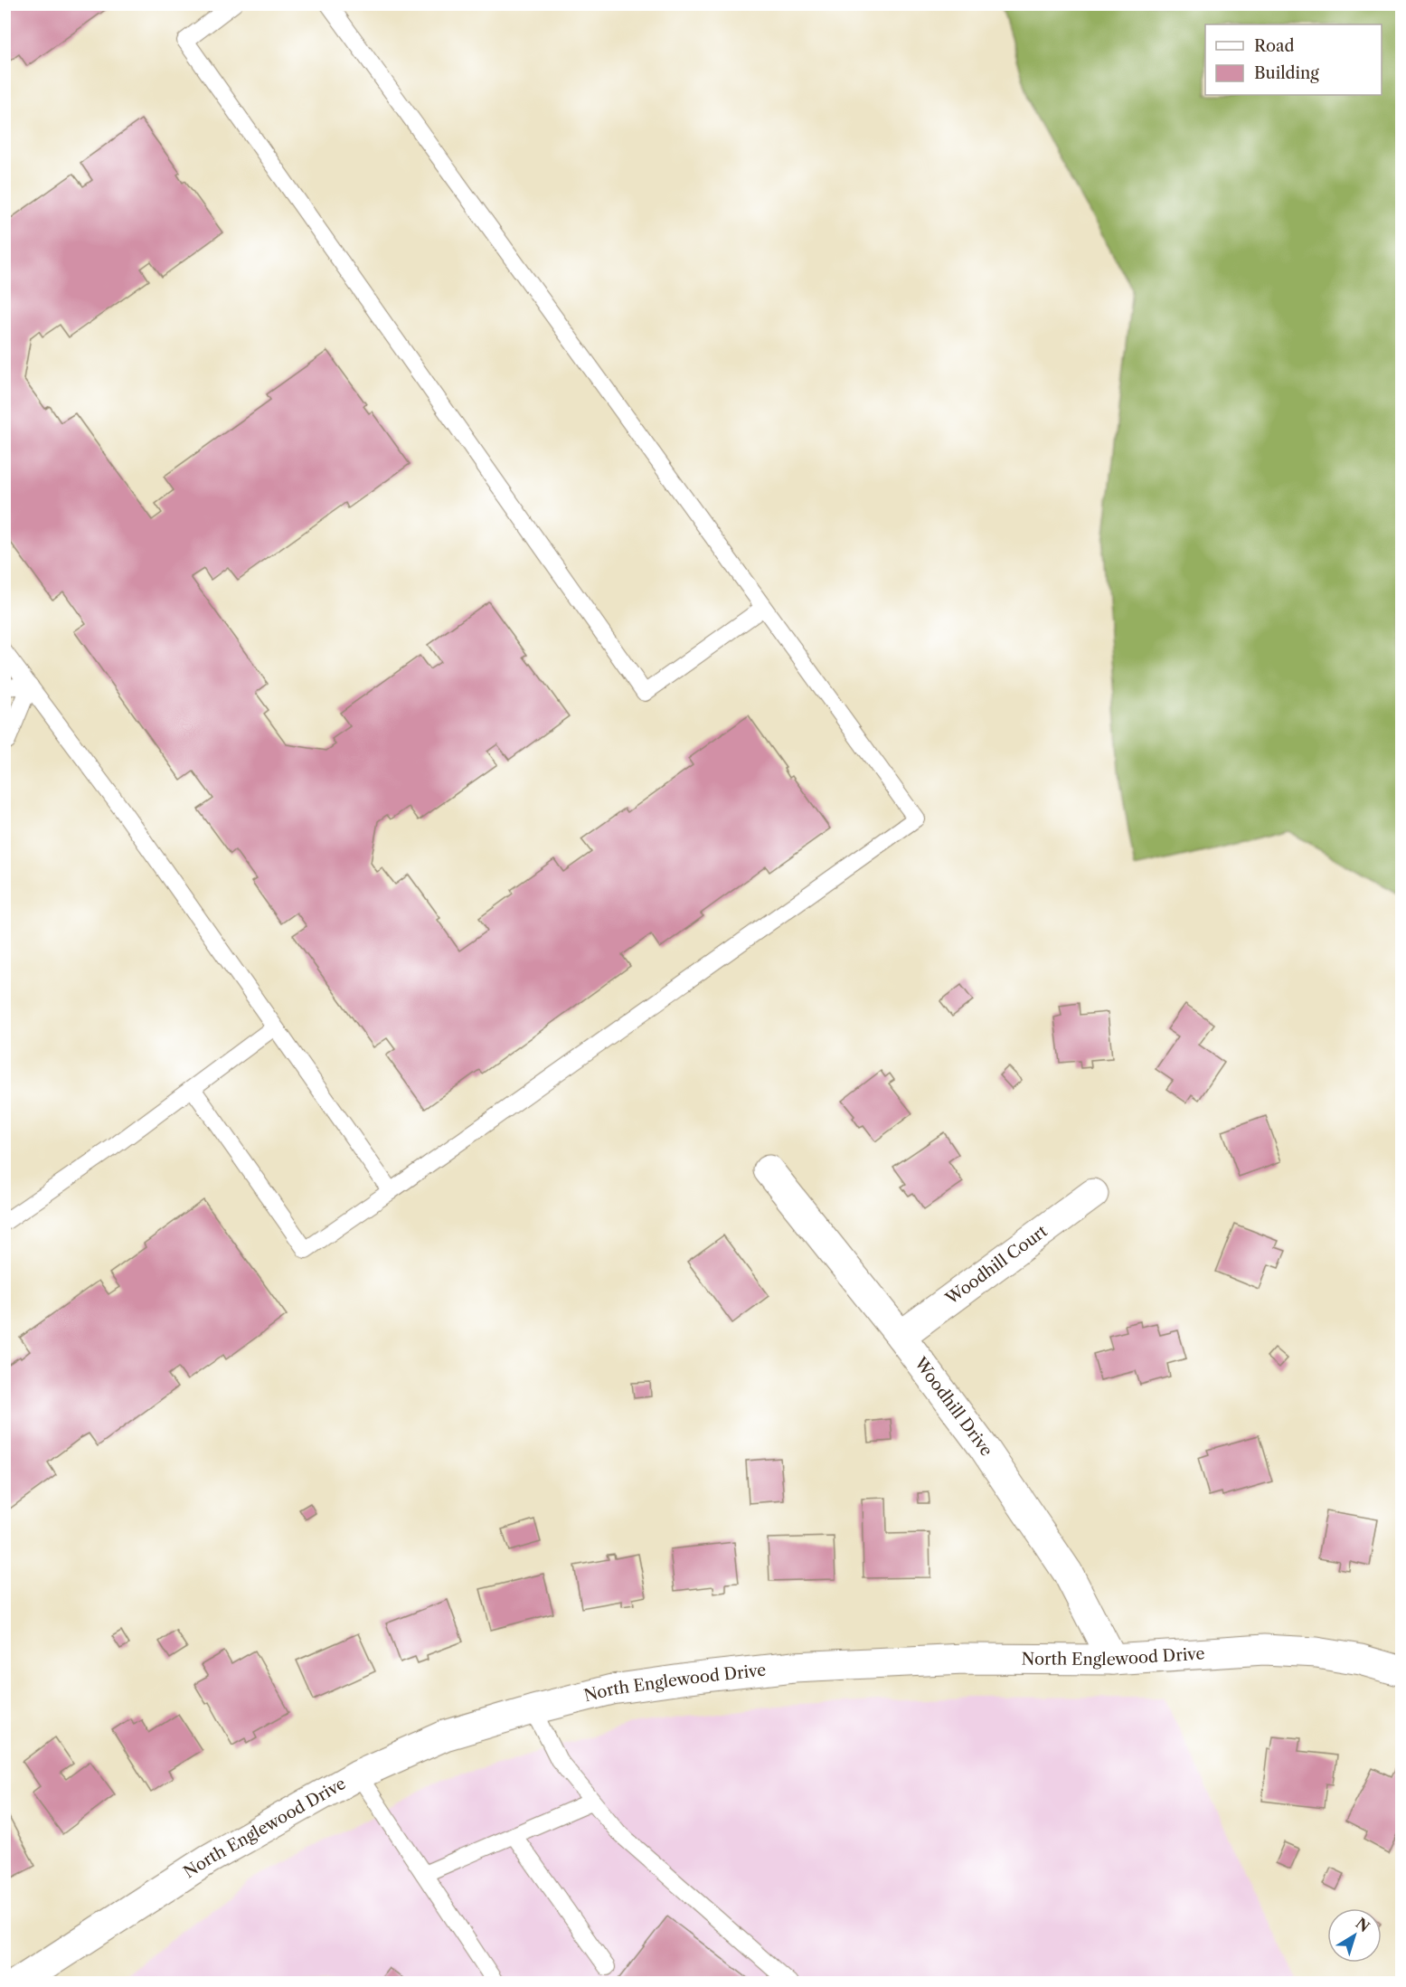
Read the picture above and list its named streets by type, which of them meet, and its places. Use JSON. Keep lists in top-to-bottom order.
{
  "streets": {
    "street": ["Woodhill Court", "Woodhill Drive", "North Englewood Drive"]
  },
  "crossings": [
    ["Woodhill Court", "Woodhill Drive"],
    ["Woodhill Drive", "North Englewood Drive"]
  ],
  "legend": ["Road", "Building"],
  "north": "top right"
}
